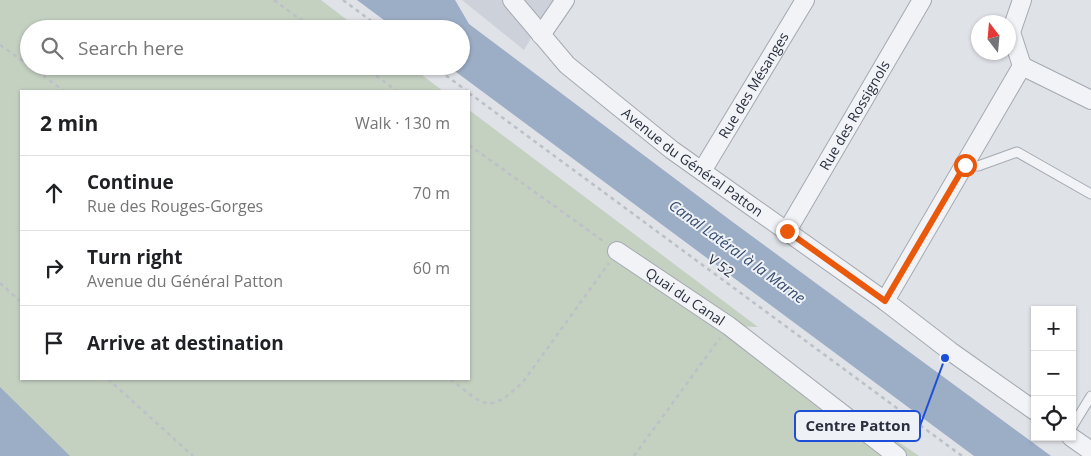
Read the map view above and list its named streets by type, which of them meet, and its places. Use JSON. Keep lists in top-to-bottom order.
{
  "streets": {
    "street": [
      "Rue des Mésanges",
      "Rue des Rossignols",
      "Avenue du Général Patton",
      "Quai du Canal"
    ],
    "path": ["V 52"]
  },
  "crossings": [
    ["Rue des Mésanges", "Avenue du Général Patton"],
    ["Rue des Rossignols", "Avenue du Général Patton"]
  ],
  "water": ["Canal Latéral à la Marne"],
  "places": ["Centre Patton"],
  "north": "top",
  "page": {
    "search": "Search here",
    "heading": ["2 min", "Walk · 130 m"],
    "list": [
      ["Continue", "Rue des Rouges-Gorges", "70 m"],
      ["Turn right", "Avenue du Général Patton", "60 m"],
      "Arrive at destination"
    ],
    "map_buttons": ["+", "−"]
  }
}
